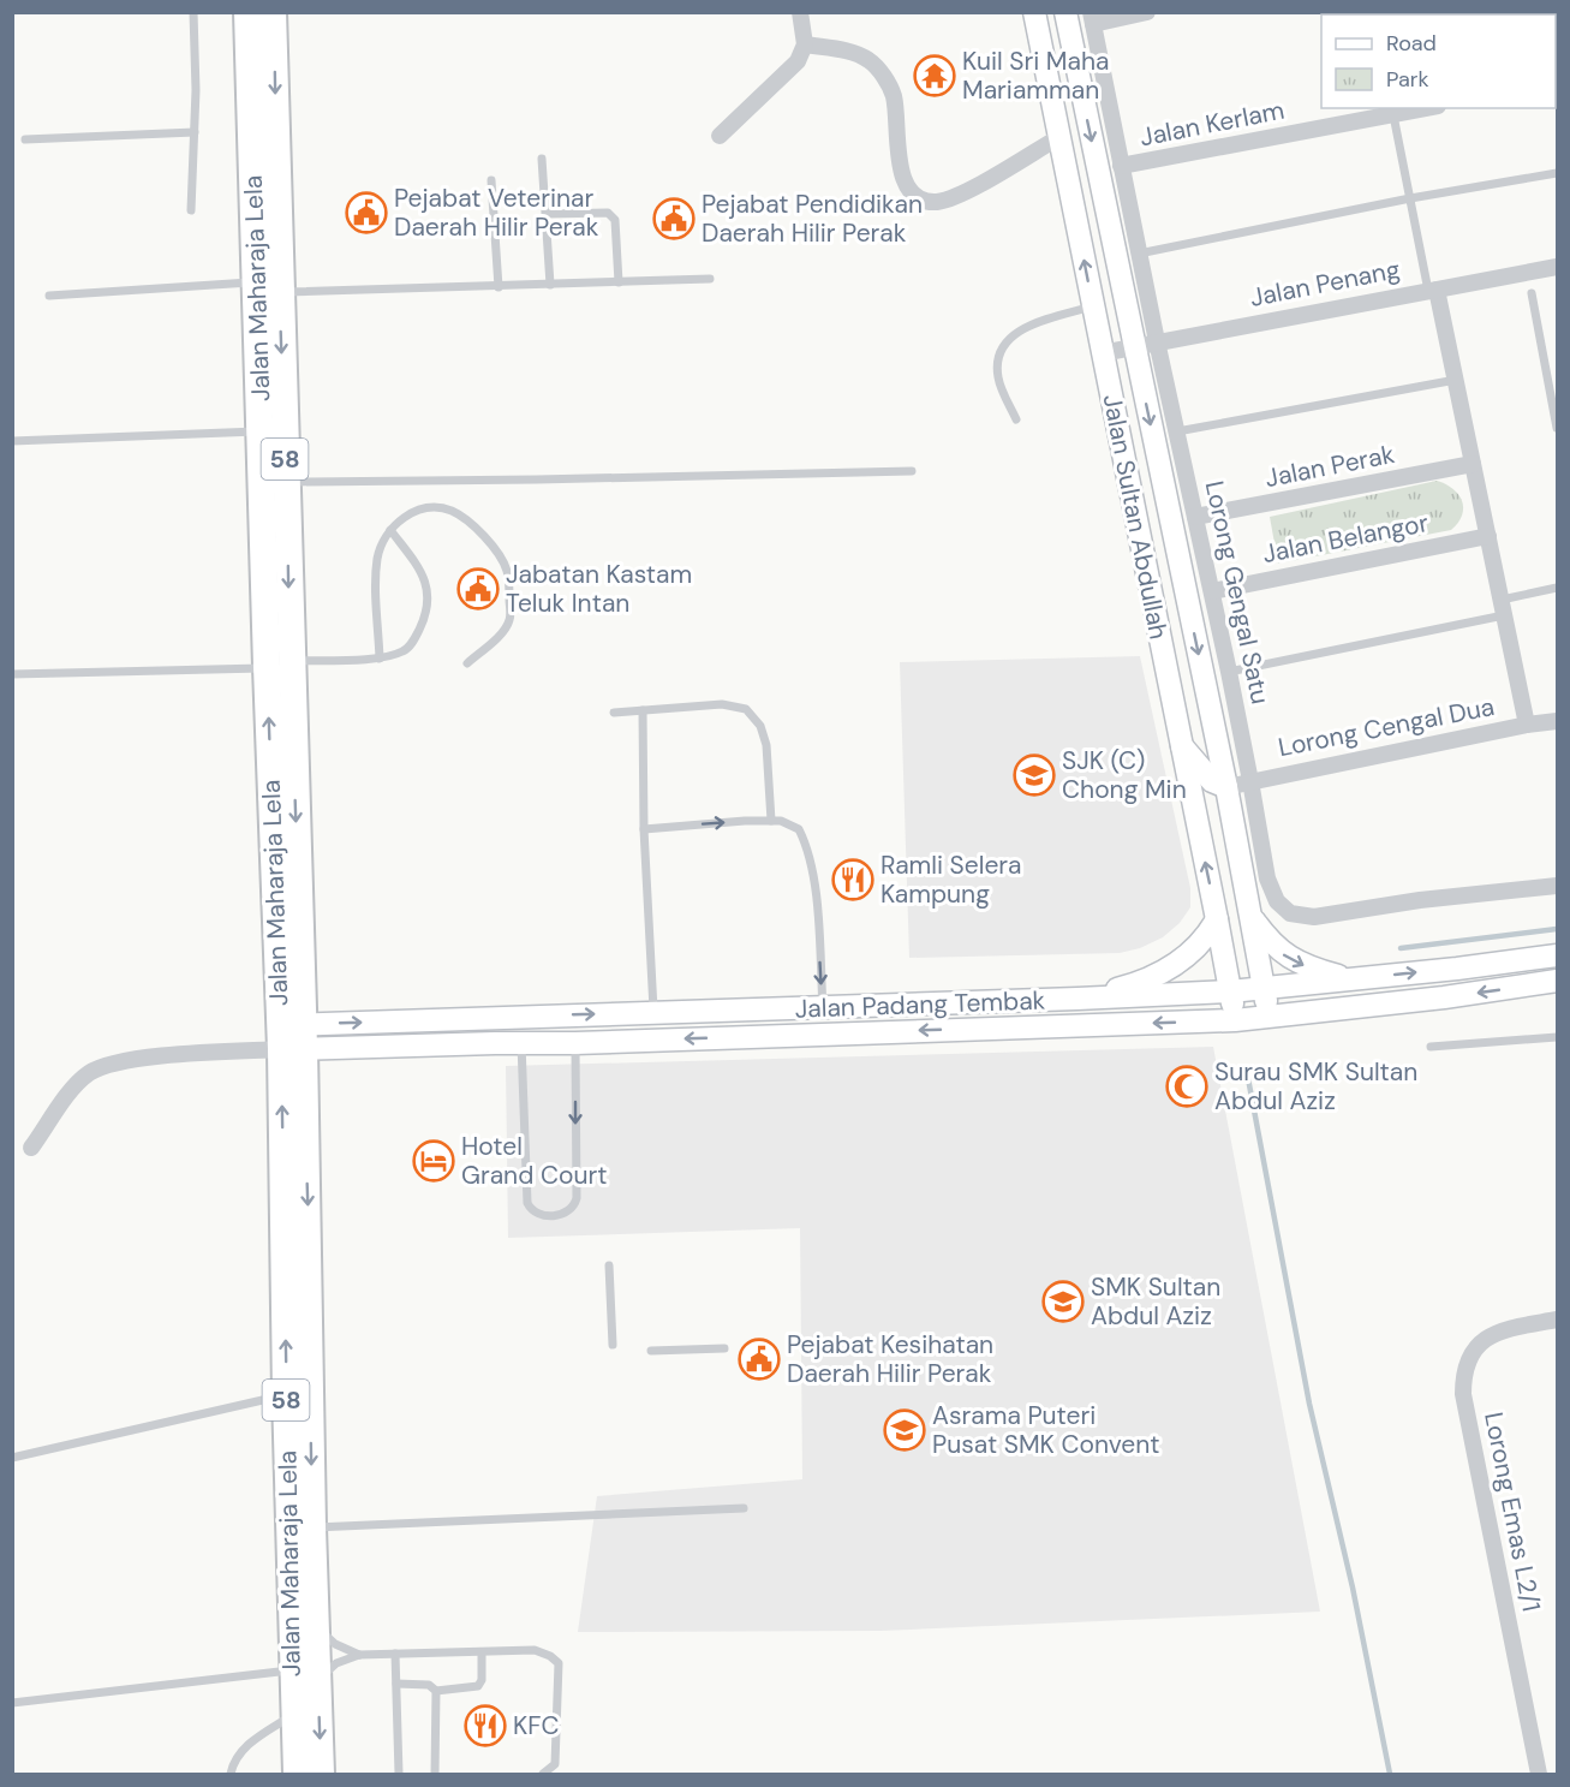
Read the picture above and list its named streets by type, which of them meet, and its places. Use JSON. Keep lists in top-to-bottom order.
{
  "streets": {
    "highway": ["Jalan Maharaja Lela", "58"],
    "main road": ["Jalan Sultan Abdullah", "Jalan Padang Tembak"],
    "street": [
      "Jalan Kerlam",
      "Jalan Penang",
      "Jalan Perak",
      "Jalan Belangor",
      "Lorong Gengal Satu",
      "Lorong Cengal Dua",
      "Lorong Emas L2/1"
    ]
  },
  "crossings": [
    ["Jalan Kerlam", "Lorong Gengal Satu"],
    ["Jalan Penang", "Jalan Sultan Abdullah"],
    ["Jalan Penang", "Lorong Gengal Satu"],
    ["Jalan Maharaja Lela", "Jalan Padang Tembak"],
    ["Jalan Perak", "Lorong Gengal Satu"],
    ["Jalan Sultan Abdullah", "Lorong Cengal Dua"],
    ["Jalan Sultan Abdullah", "Jalan Padang Tembak"],
    ["Jalan Belangor", "Lorong Gengal Satu"],
    ["Lorong Gengal Satu", "Lorong Cengal Dua"]
  ],
  "places": {
    "temple": ["Kuil Sri Maha Mariamman"],
    "public building": [
      "Pejabat Veterinar Daerah Hilir Perak",
      "Pejabat Pendidikan Daerah Hilir Perak",
      "Jabatan Kastam Teluk Intan",
      "Pejabat Kesihatan Daerah Hilir Perak"
    ],
    "school or university": ["SJK (C) Chong Min", "SMK Sultan Abdul Aziz", "Asrama Puteri Pusat SMK Convent"],
    "restaurant": ["Ramli Selera Kampung", "KFC"],
    "mosque": ["Surau SMK Sultan Abdul Aziz"],
    "hotel": ["Hotel Grand Court"]
  },
  "legend": ["Road", "Park"]
}
